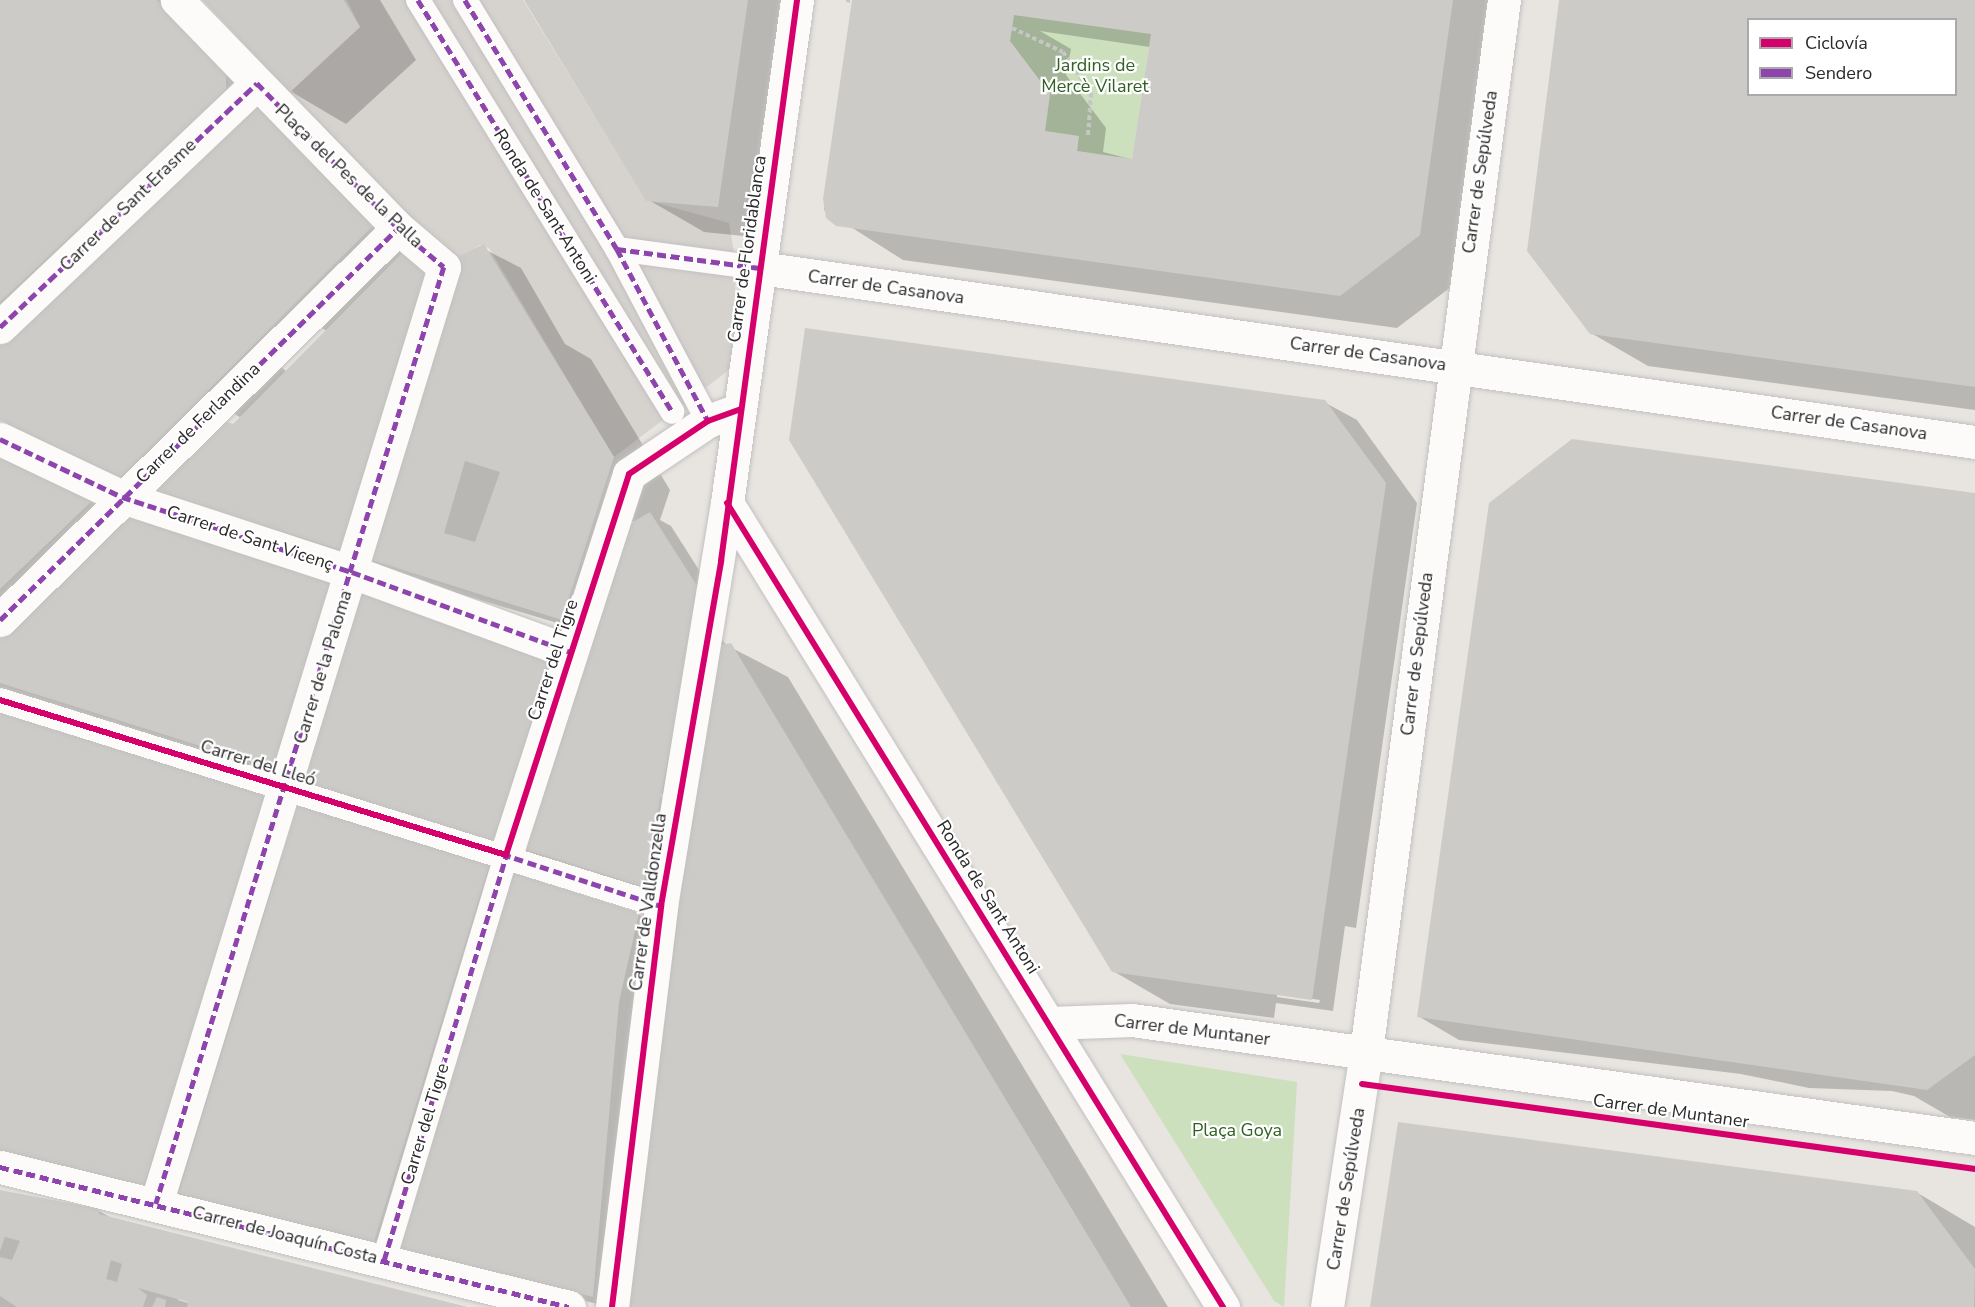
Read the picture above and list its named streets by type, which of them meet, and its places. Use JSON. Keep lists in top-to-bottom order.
{
  "streets": {
    "street": [
      "Carrer de Sepúlveda",
      "Plaça del Pes de la Palla",
      "Carrer de Sant Erasme",
      "Ronda de Sant Antoni",
      "Carrer de Floridablanca",
      "Carrer de Casanova",
      "Carrer de Ferlandina",
      "Carrer de Sant Vicenç",
      "Carrer del Tigre",
      "Carrer de la Paloma",
      "Carrer del Lleó",
      "Carrer de Valldonzella",
      "Carrer de Muntaner",
      "Carrer de Joaquín Costa"
    ]
  },
  "crossings": [
    ["Carrer de Sepúlveda", "Carrer de Casanova"],
    ["Carrer de Sepúlveda", "Carrer de Muntaner"],
    ["Plaça del Pes de la Palla", "Carrer de Sant Erasme"],
    ["Plaça del Pes de la Palla", "Carrer de Ferlandina"],
    ["Plaça del Pes de la Palla", "Carrer de la Paloma"],
    ["Ronda de Sant Antoni", "Carrer de Floridablanca"],
    ["Ronda de Sant Antoni", "Carrer del Tigre"],
    ["Ronda de Sant Antoni", "Carrer de Valldonzella"],
    ["Ronda de Sant Antoni", "Carrer de Muntaner"],
    ["Carrer de Floridablanca", "Carrer de Casanova"],
    ["Carrer de Floridablanca", "Carrer de Valldonzella"],
    ["Carrer de Ferlandina", "Carrer de Sant Vicenç"],
    ["Carrer de Sant Vicenç", "Carrer del Tigre"],
    ["Carrer de Sant Vicenç", "Carrer de la Paloma"],
    ["Carrer del Tigre", "Carrer del Lleó"],
    ["Carrer del Tigre", "Carrer de Joaquín Costa"],
    ["Carrer de la Paloma", "Carrer del Lleó"],
    ["Carrer de la Paloma", "Carrer de Joaquín Costa"],
    ["Carrer del Lleó", "Carrer de Valldonzella"]
  ],
  "parks": ["Jardins de Mercè Vilaret", "Plaça Goya"],
  "legend": ["Ciclovía", "Sendero"]
}
